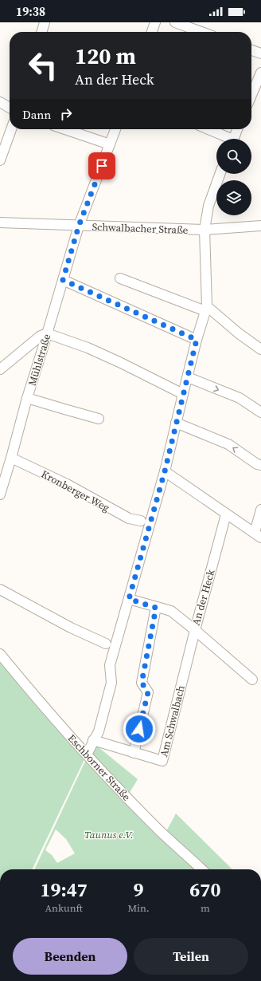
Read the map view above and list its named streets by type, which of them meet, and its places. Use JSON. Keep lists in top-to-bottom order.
{
  "streets": {
    "street": [
      "Schwalbacher Straße",
      "Mühlstraße",
      "Kronberger Weg",
      "An der Heck",
      "Am Schwalbach",
      "Eschborner Straße"
    ]
  },
  "crossings": [
    ["Schwalbacher Straße", "Mühlstraße"],
    ["Mühlstraße", "Kronberger Weg"],
    ["An der Heck", "Am Schwalbach"]
  ],
  "parks": ["Taunus e.V."],
  "page": {
    "status": "19:38",
    "turn": ["120 m", "An der Heck"],
    "then": "Dann",
    "eta": [
      "19:47",
      "Ankunft",
      "9",
      "Min.",
      "670",
      "m"
    ],
    "buttons": ["Beenden", "Teilen"]
  }
}
